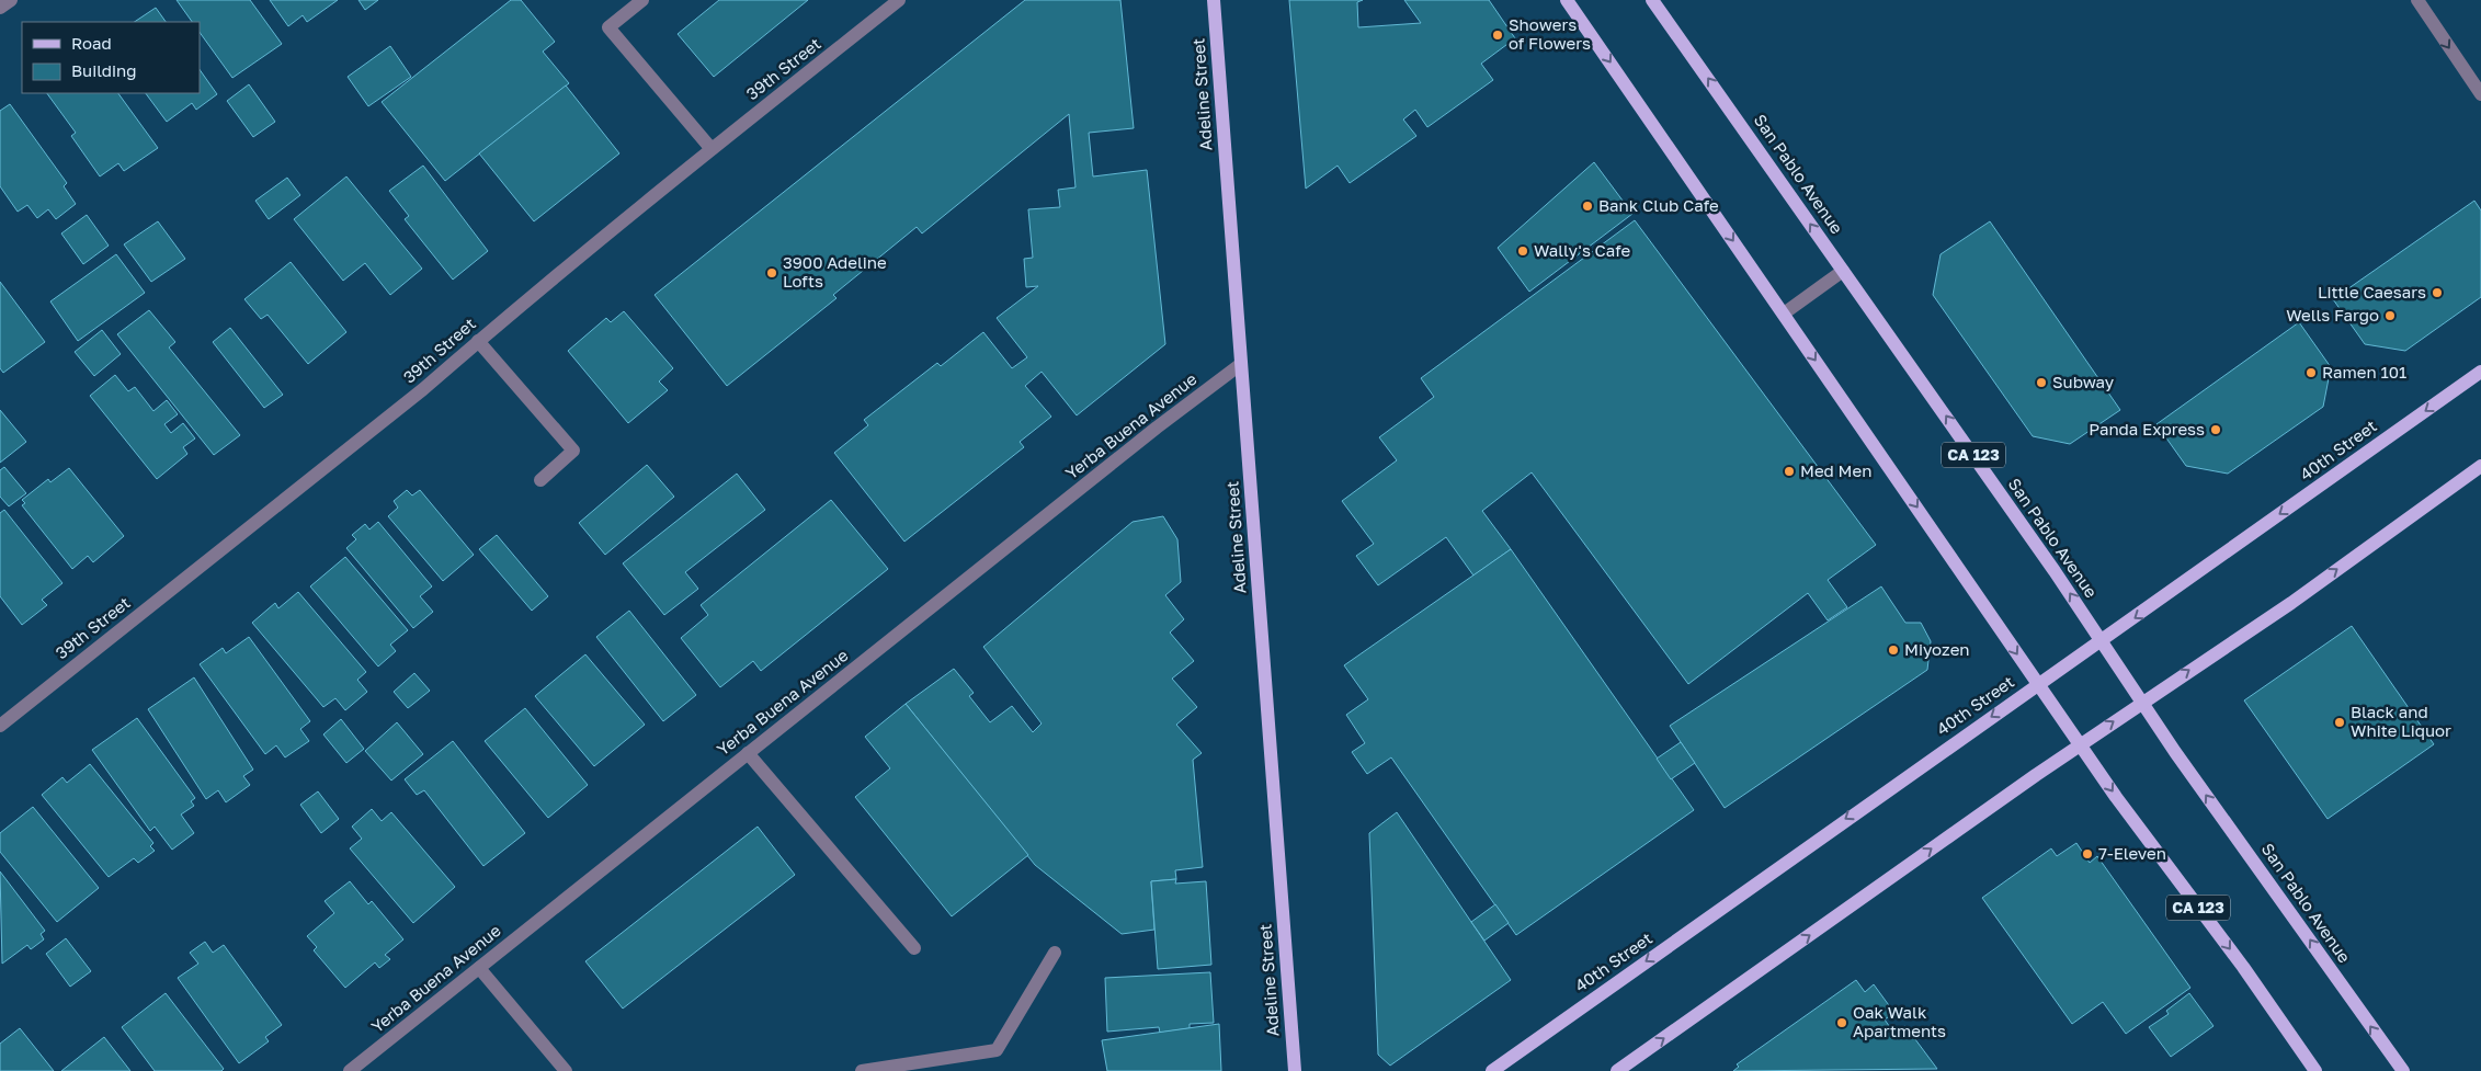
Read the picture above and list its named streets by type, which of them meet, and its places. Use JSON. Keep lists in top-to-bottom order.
{
  "streets": {
    "main road": [
      "Adeline Street",
      "San Pablo Avenue",
      "40th Street",
      "CA 123"
    ],
    "street": ["39th Street", "Yerba Buena Avenue"]
  },
  "crossings": [
    ["Adeline Street", "Yerba Buena Avenue"],
    ["San Pablo Avenue", "40th Street"],
    ["40th Street", "CA 123"]
  ],
  "places": [
    "Showers of Flowers",
    "Bank Club Cafe",
    "Wally's Cafe",
    "3900 Adeline Lofts",
    "Little Caesars",
    "Wells Fargo",
    "Ramen 101",
    "Subway",
    "Panda Express",
    "Med Men",
    "Miyozen",
    "Black and White Liquor",
    "7-Eleven",
    "Oak Walk Apartments"
  ],
  "legend": ["Road", "Building"]
}
